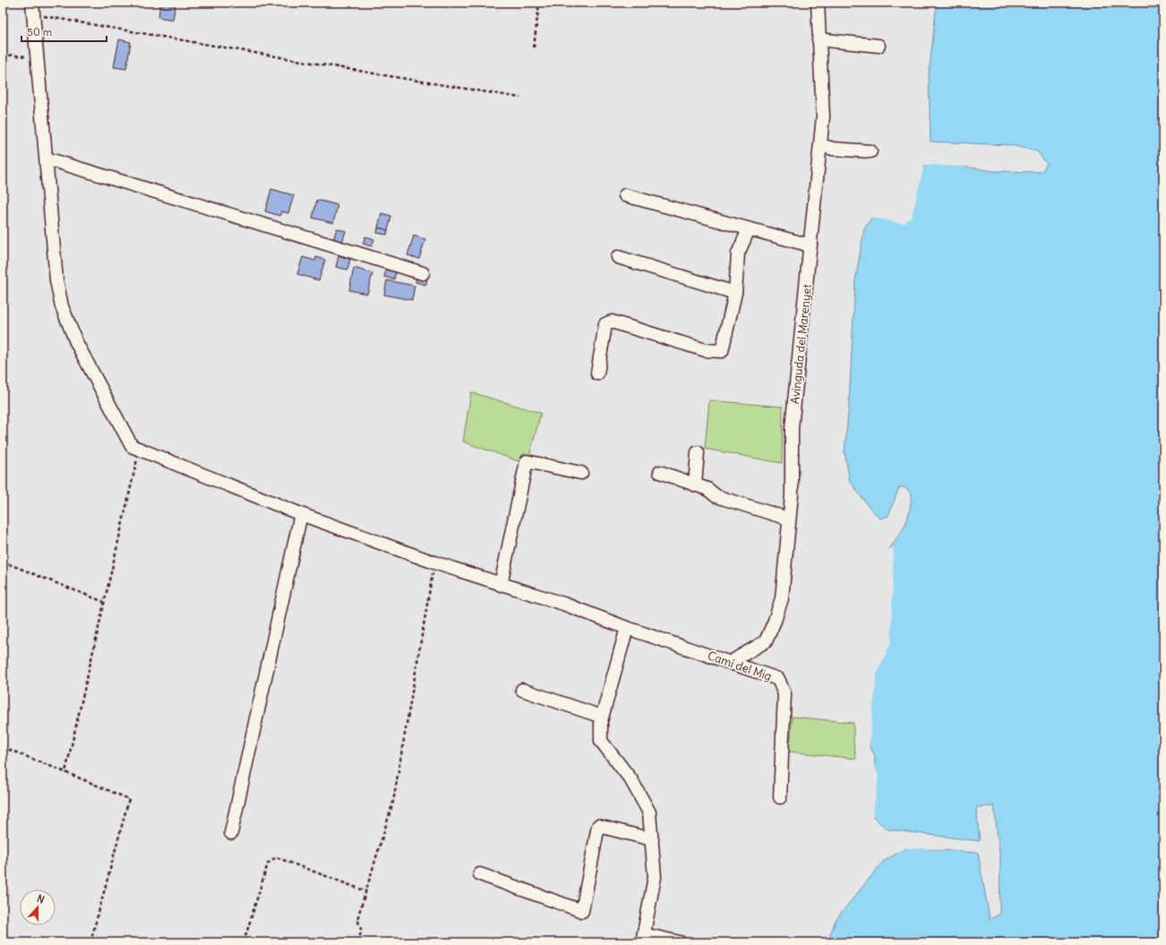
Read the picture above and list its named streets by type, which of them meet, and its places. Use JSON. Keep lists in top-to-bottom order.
{
  "streets": {
    "street": ["Avinguda del Marenyet", "Camí del Mig"]
  },
  "crossings": [
    ["Avinguda del Marenyet", "Camí del Mig"]
  ],
  "scale_bar": "50 m",
  "north": "top"
}
